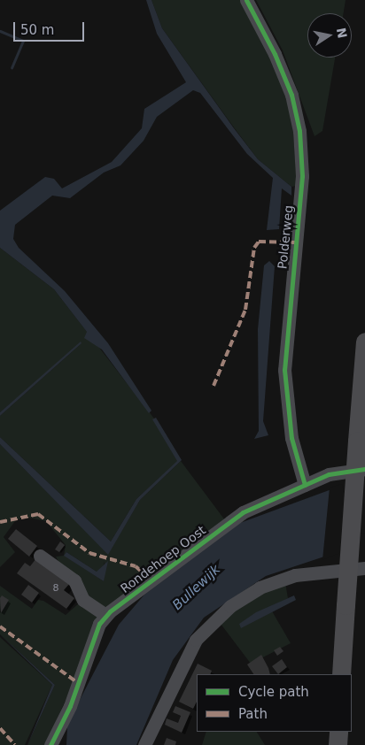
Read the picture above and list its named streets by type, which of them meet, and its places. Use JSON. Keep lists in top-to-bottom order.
{
  "streets": {
    "street": ["Polderweg", "Rondehoep Oost"]
  },
  "crossings": [
    ["Polderweg", "Rondehoep Oost"]
  ],
  "water": ["Bullewijk"],
  "house_numbers": ["8"],
  "legend": ["Cycle path", "Path"],
  "scale_bar": "50 m",
  "north": "right"
}
